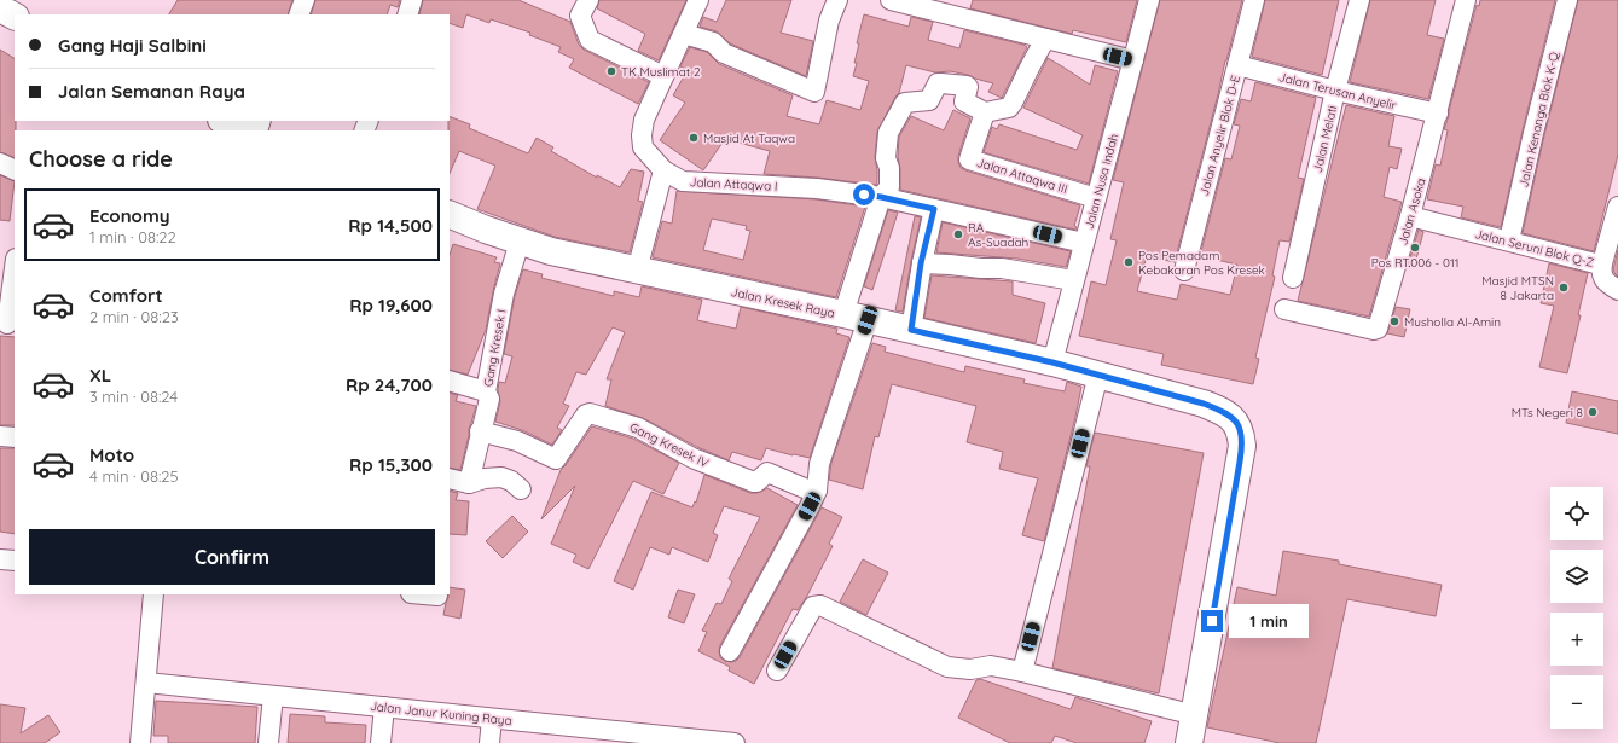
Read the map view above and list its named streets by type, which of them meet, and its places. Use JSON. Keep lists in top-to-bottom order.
{
  "streets": {
    "street": [
      "Jalan Terusan Anyelir",
      "Jalan Kenanga Blok K-Q",
      "Jalan Anyelir Blok D-E",
      "Jalan Melati",
      "Jalan Attaqwa III",
      "Jalan Nusa Indah",
      "Jalan Attaqwa I",
      "Jalan Asoka",
      "Jalan Seruni Blok Q-Z",
      "Jalan Kresek Raya",
      "Gang Kresek I",
      "Gang Kresek IV",
      "Jalan Janur Kuning Raya"
    ]
  },
  "crossings": [
    ["Jalan Terusan Anyelir", "Jalan Anyelir Blok D-E"],
    ["Jalan Terusan Anyelir", "Jalan Melati"],
    ["Jalan Terusan Anyelir", "Jalan Asoka"],
    ["Jalan Kenanga Blok K-Q", "Jalan Seruni Blok Q-Z"],
    ["Jalan Attaqwa III", "Jalan Nusa Indah"],
    ["Jalan Nusa Indah", "Jalan Attaqwa I"],
    ["Jalan Nusa Indah", "Jalan Kresek Raya"],
    ["Jalan Asoka", "Jalan Seruni Blok Q-Z"],
    ["Jalan Kresek Raya", "Gang Kresek I"],
    ["Gang Kresek I", "Gang Kresek IV"]
  ],
  "places": [
    "TK Muslimat 2",
    "Masjid At Taqwa",
    "RA As-Suadah",
    "Pos RT.006 - 011",
    "Pos Pemadam Kebakaran Pos Kresek",
    "Masjid MTSN 8 Jakarta",
    "Musholla Al-Amin",
    "MTs Negeri 8"
  ],
  "page": {
    "banner": ["Gang Haji Salbini", "Jalan Semanan Raya"],
    "heading": "Choose a ride",
    "list": [
      {
        "name": "Economy",
        "note": "1 min · 08:22",
        "value": "Rp 14,500"
      },
      {
        "name": "Comfort",
        "note": "2 min · 08:23",
        "value": "Rp 19,600"
      },
      {
        "name": "XL",
        "note": "3 min · 08:24",
        "value": "Rp 24,700"
      },
      {
        "name": "Moto",
        "note": "4 min · 08:25",
        "value": "Rp 15,300"
      }
    ],
    "map_buttons": ["+", "−"],
    "buttons": "Confirm",
    "bubble": "1 min"
  }
}
